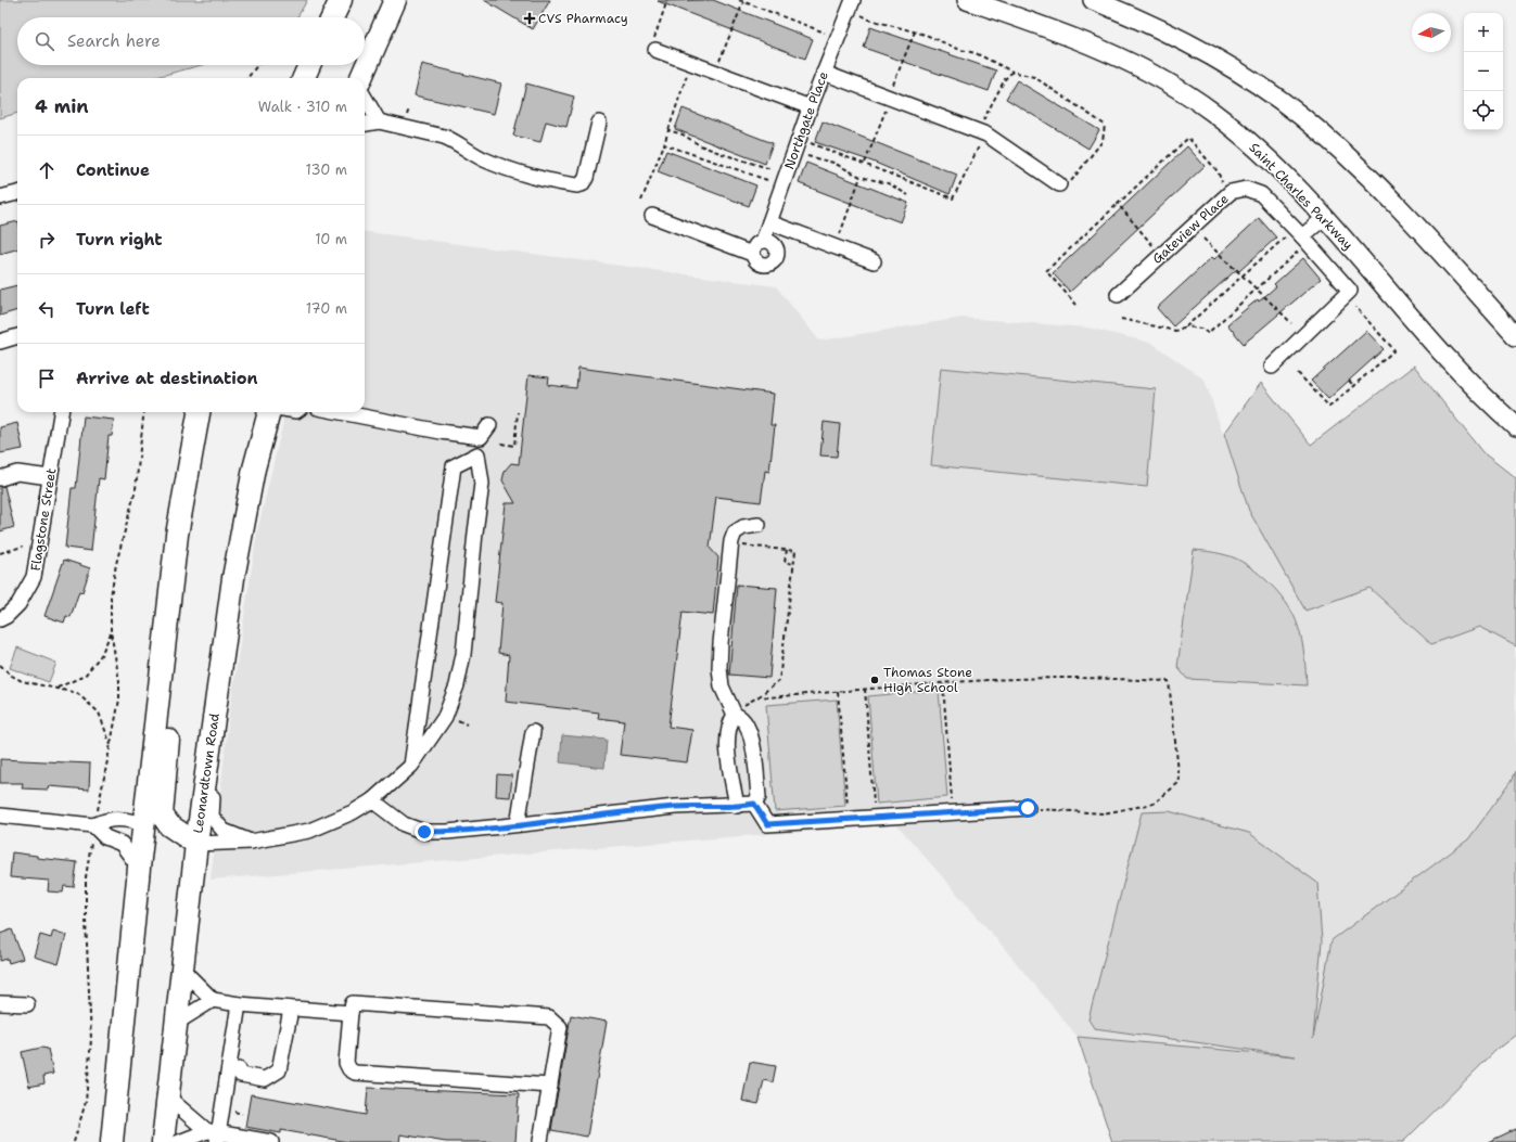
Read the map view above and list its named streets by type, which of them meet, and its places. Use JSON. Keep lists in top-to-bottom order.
{
  "streets": {
    "highway": ["Leonardtown Road"],
    "main road": ["Saint Charles Parkway"],
    "street": ["Northgate Place", "Gateview Place", "Flagstone Street"]
  },
  "places": {
    "health": ["CVS Pharmacy"],
    "other": ["Thomas Stone High School"]
  },
  "north": "left",
  "page": {
    "map_buttons": ["+", "−"],
    "search": "Search here",
    "heading": ["4 min", "Walk · 310 m"],
    "list": [
      ["Continue", "130 m"],
      ["Turn right", "10 m"],
      ["Turn left", "170 m"],
      "Arrive at destination"
    ]
  }
}
